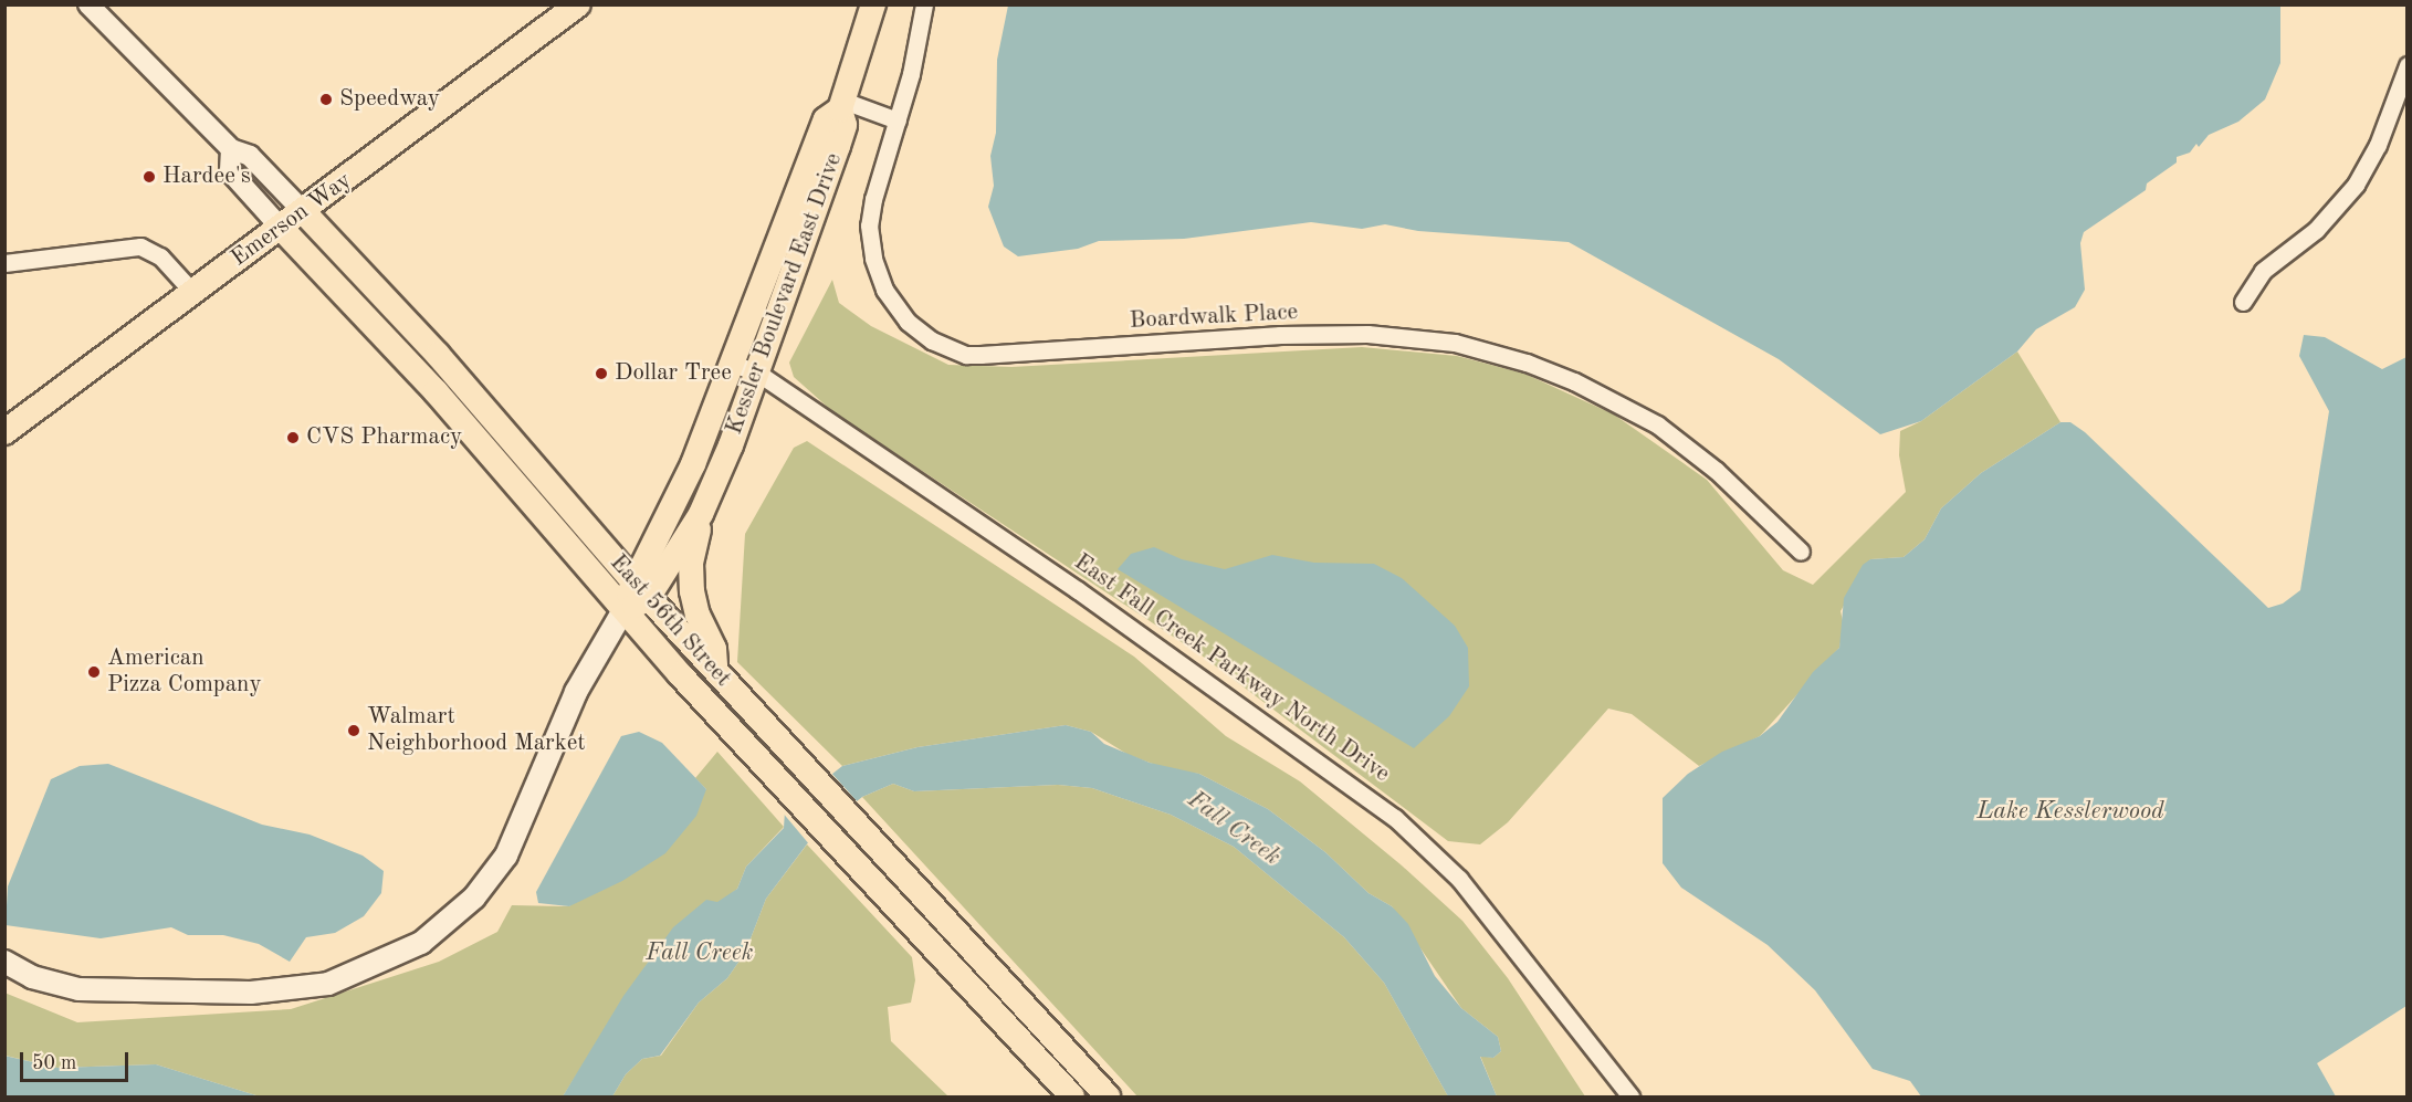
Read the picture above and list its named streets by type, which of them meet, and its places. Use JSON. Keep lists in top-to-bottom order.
{
  "streets": {
    "main road": ["Emerson Way", "Kessler Boulevard East Drive", "East 56th Street"],
    "street": ["Boardwalk Place", "East Fall Creek Parkway North Drive"]
  },
  "crossings": [
    ["Emerson Way", "East 56th Street"],
    ["Kessler Boulevard East Drive", "East 56th Street"],
    ["Kessler Boulevard East Drive", "East Fall Creek Parkway North Drive"]
  ],
  "water": ["Lake Kesslerwood", "Fall Creek"],
  "places": [
    "Speedway",
    "Hardee's",
    "Dollar Tree",
    "CVS Pharmacy",
    "American Pizza Company",
    "Walmart Neighborhood Market"
  ],
  "scale_bar": "50 m"
}
